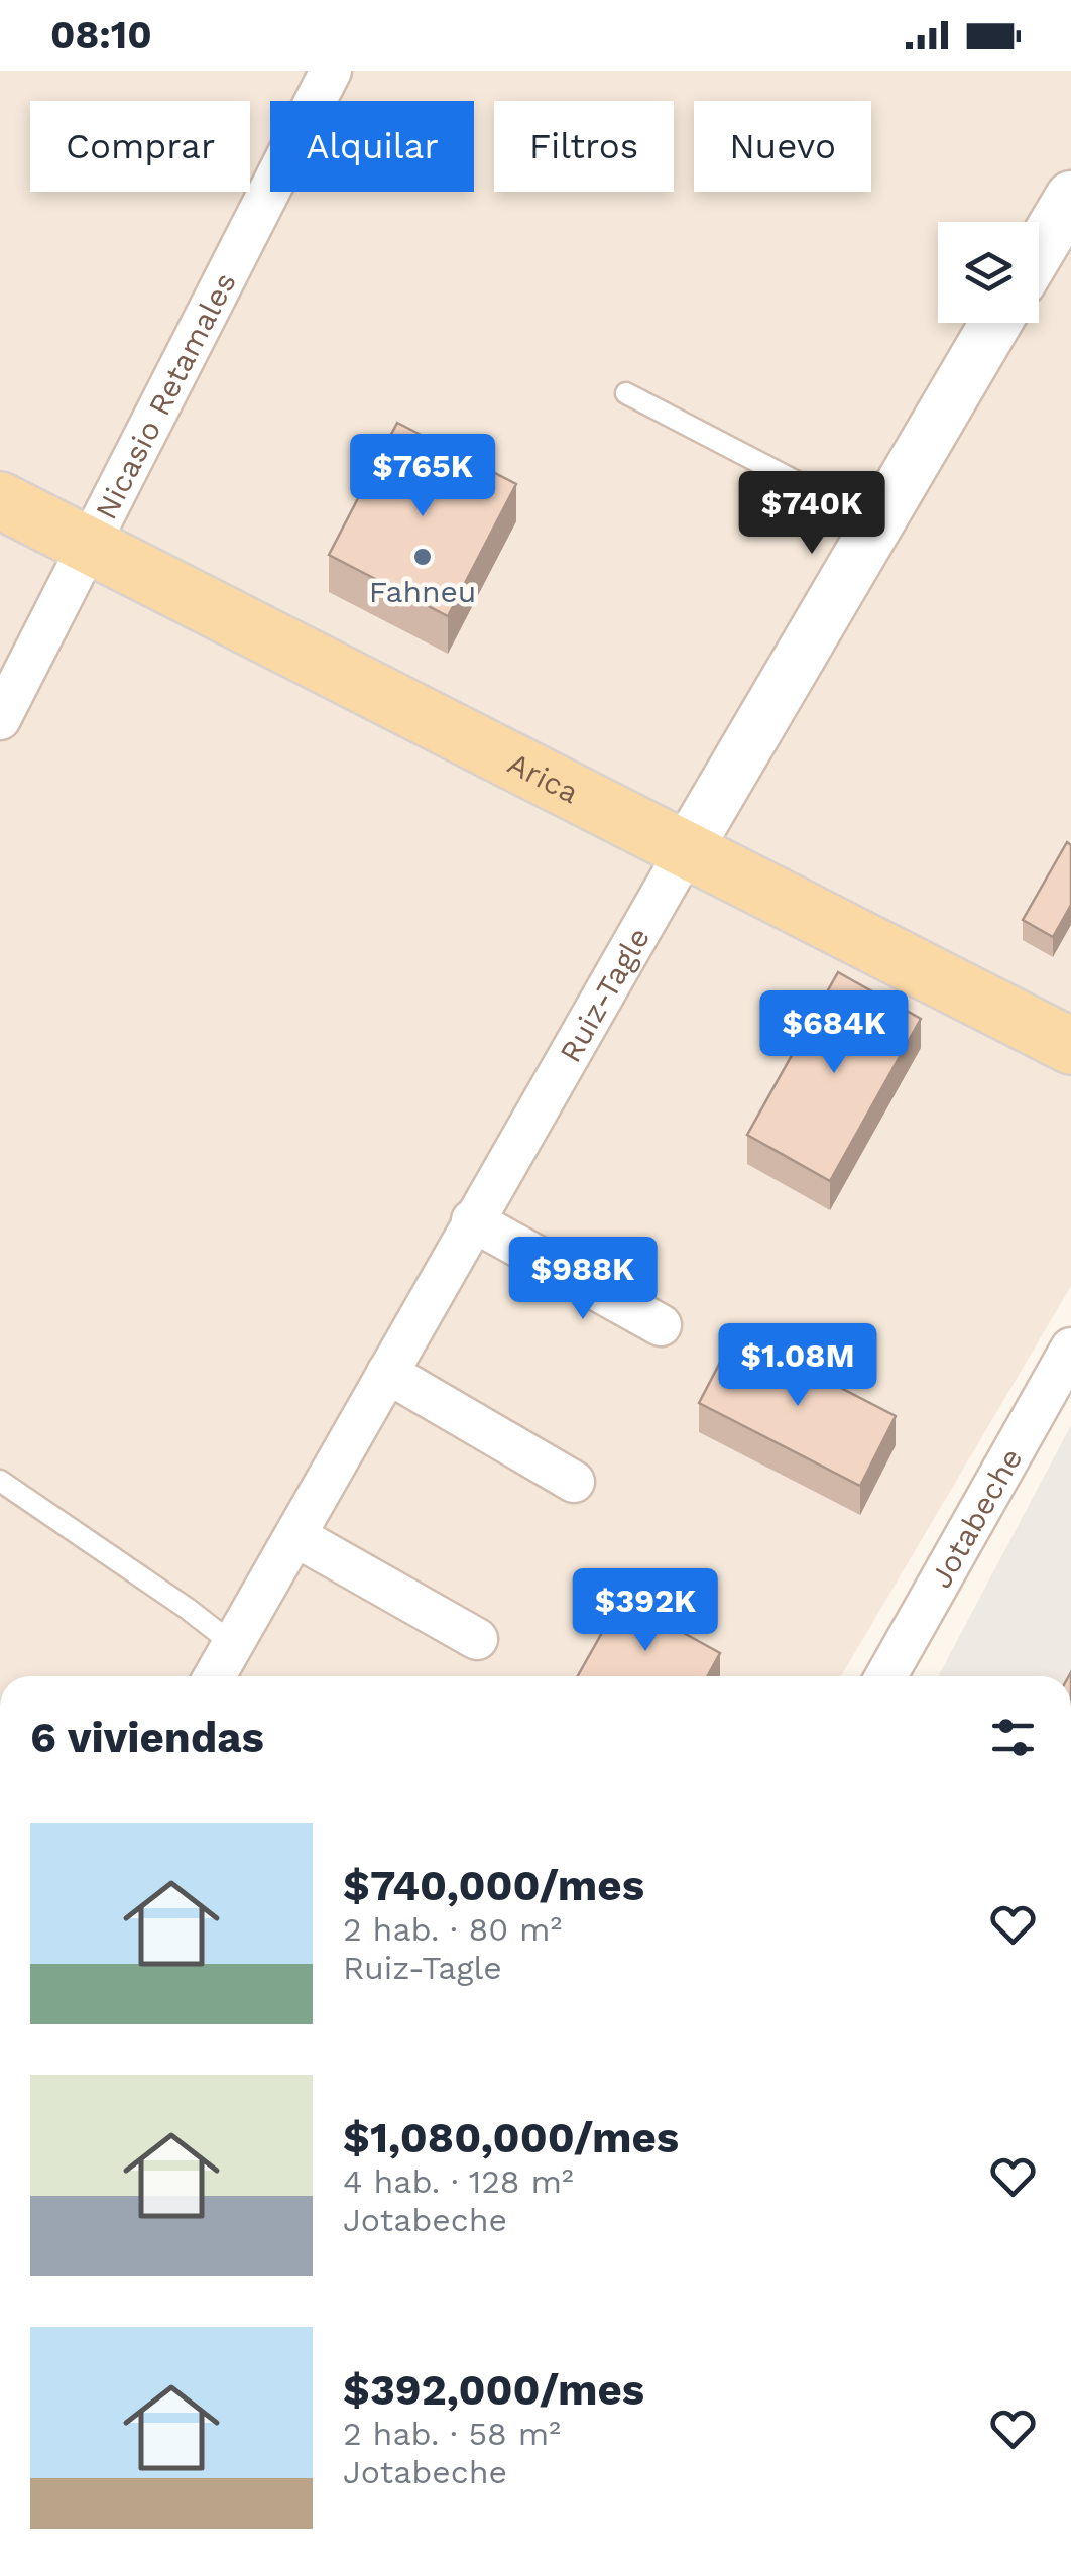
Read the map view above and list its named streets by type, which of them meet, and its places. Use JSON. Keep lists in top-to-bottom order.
{
  "streets": {
    "main road": ["Arica"],
    "street": ["Nicasio Retamales", "Ruiz-Tagle", "Jotabeche"]
  },
  "crossings": [
    ["Nicasio Retamales", "Arica"],
    ["Arica", "Ruiz-Tagle"]
  ],
  "places": ["Fahneu"],
  "page": {
    "status": "08:10",
    "chip": [
      "Comprar",
      "Alquilar",
      "Filtros",
      "Nuevo"
    ],
    "price": [
      "$765K",
      "$740K",
      "$684K",
      "$988K",
      "$1.08M",
      "$392K"
    ],
    "heading": "6 viviendas",
    "list": [
      {
        "name": "$740,000/mes",
        "note": "2 hab. · 80 m² · Ruiz-Tagle"
      },
      {
        "name": "$1,080,000/mes",
        "note": "4 hab. · 128 m² · Jotabeche"
      },
      {
        "name": "$392,000/mes",
        "note": "2 hab. · 58 m² · Jotabeche"
      }
    ]
  }
}
